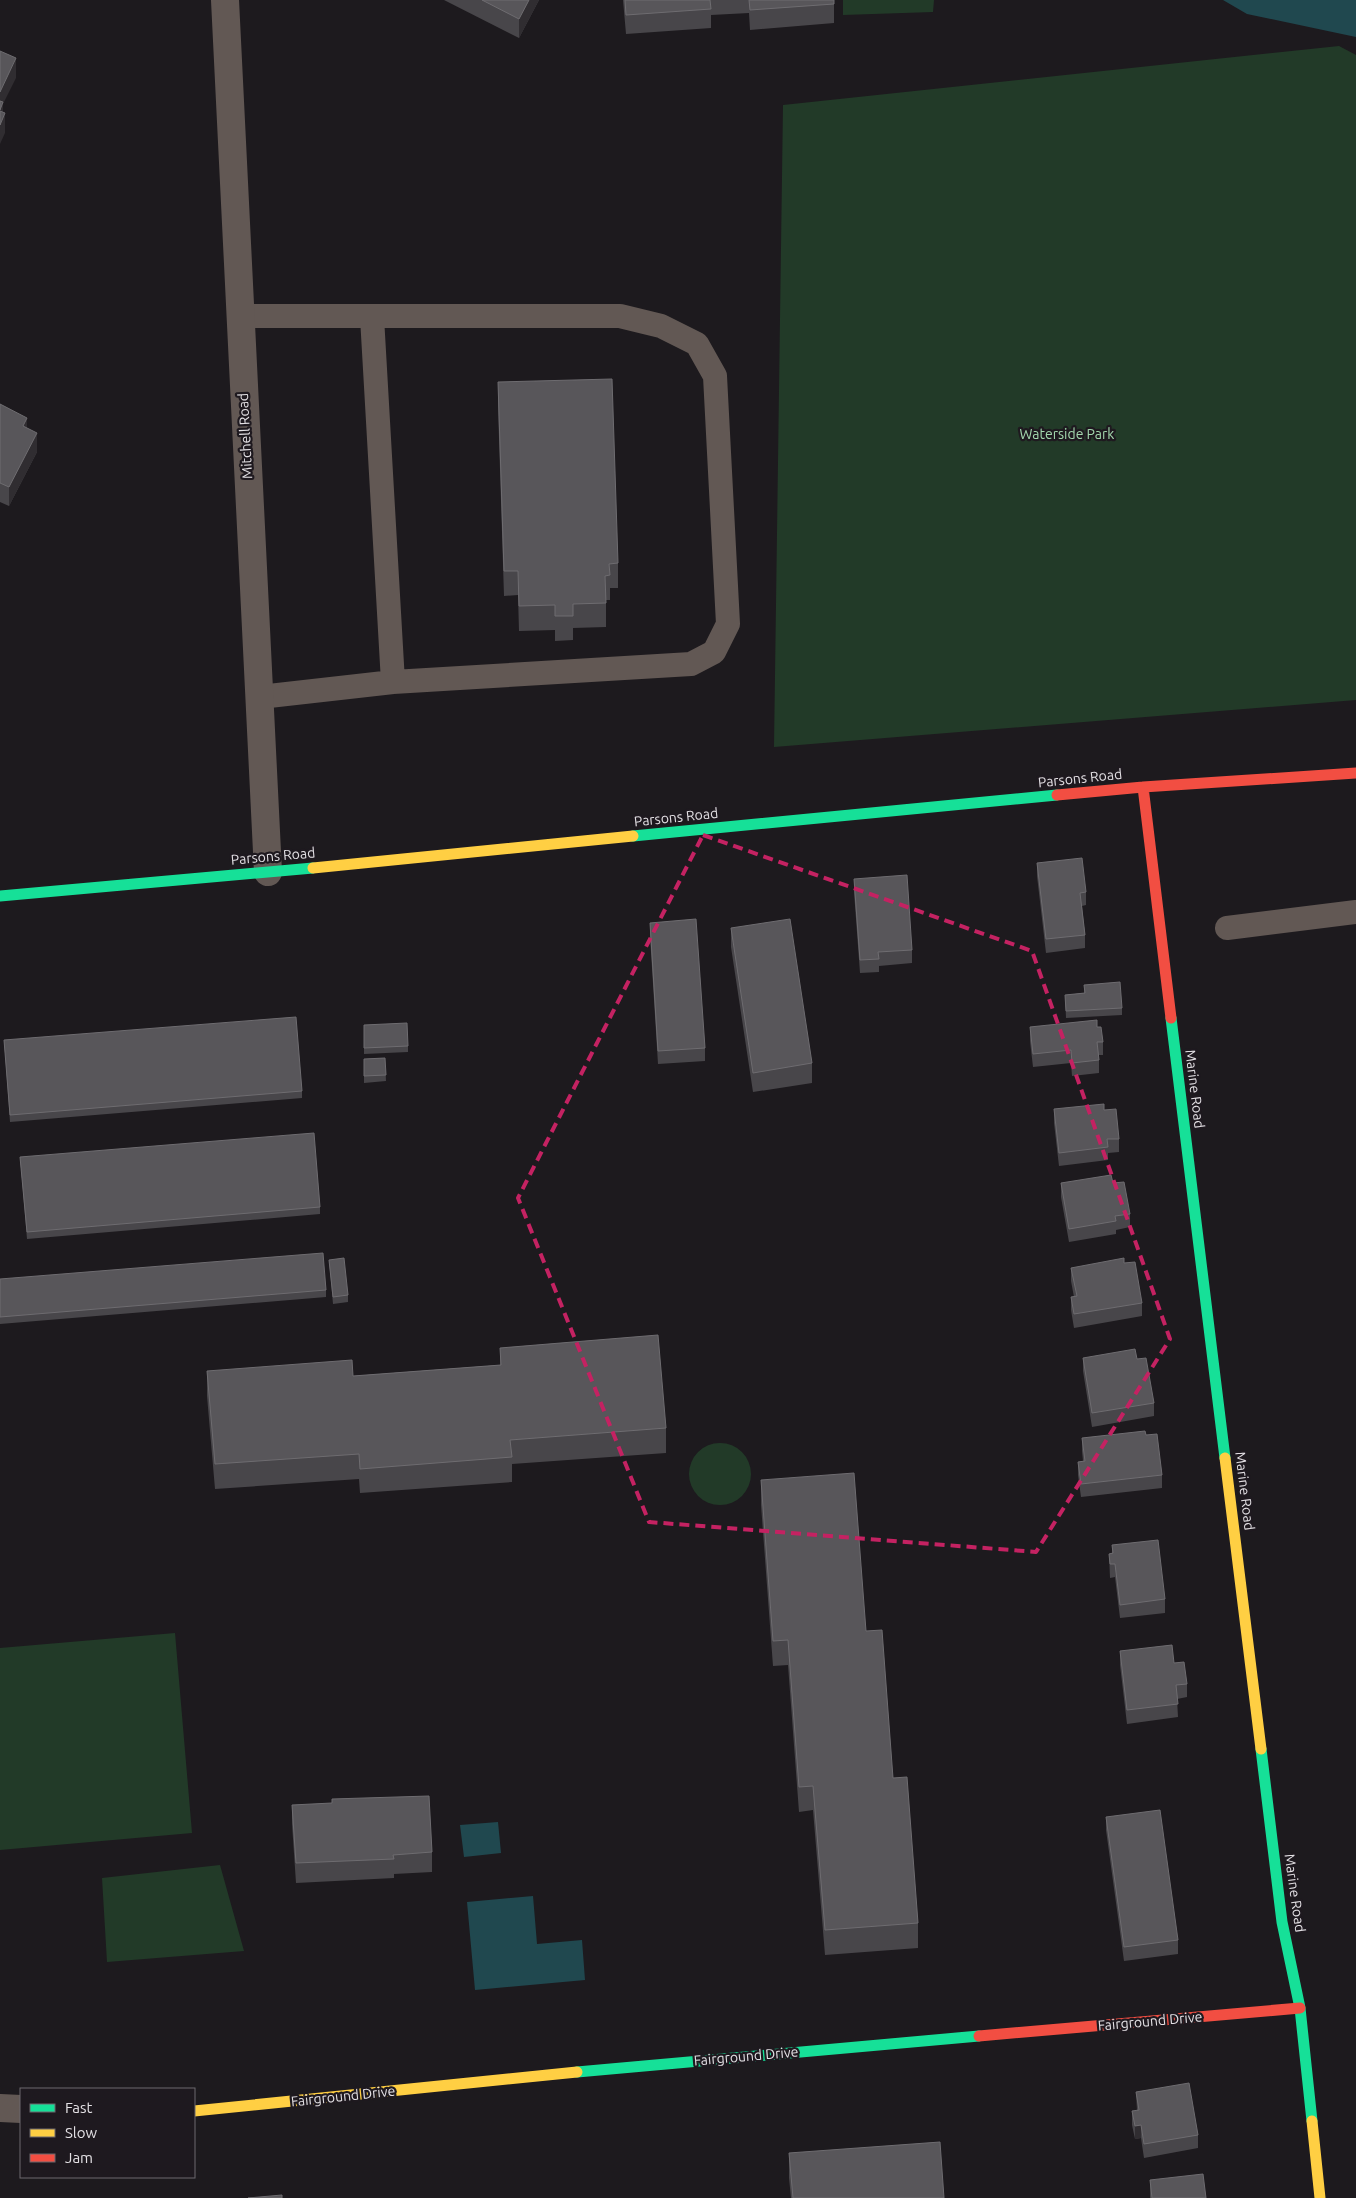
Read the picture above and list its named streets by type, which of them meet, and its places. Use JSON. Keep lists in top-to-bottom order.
{
  "streets": {
    "street": [
      "Mitchell Road",
      "Parsons Road",
      "Marine Road",
      "Fairground Drive"
    ]
  },
  "crossings": [
    ["Mitchell Road", "Parsons Road"],
    ["Parsons Road", "Marine Road"],
    ["Marine Road", "Fairground Drive"]
  ],
  "parks": ["Waterside Park"],
  "legend": ["Fast", "Slow", "Jam"]
}
